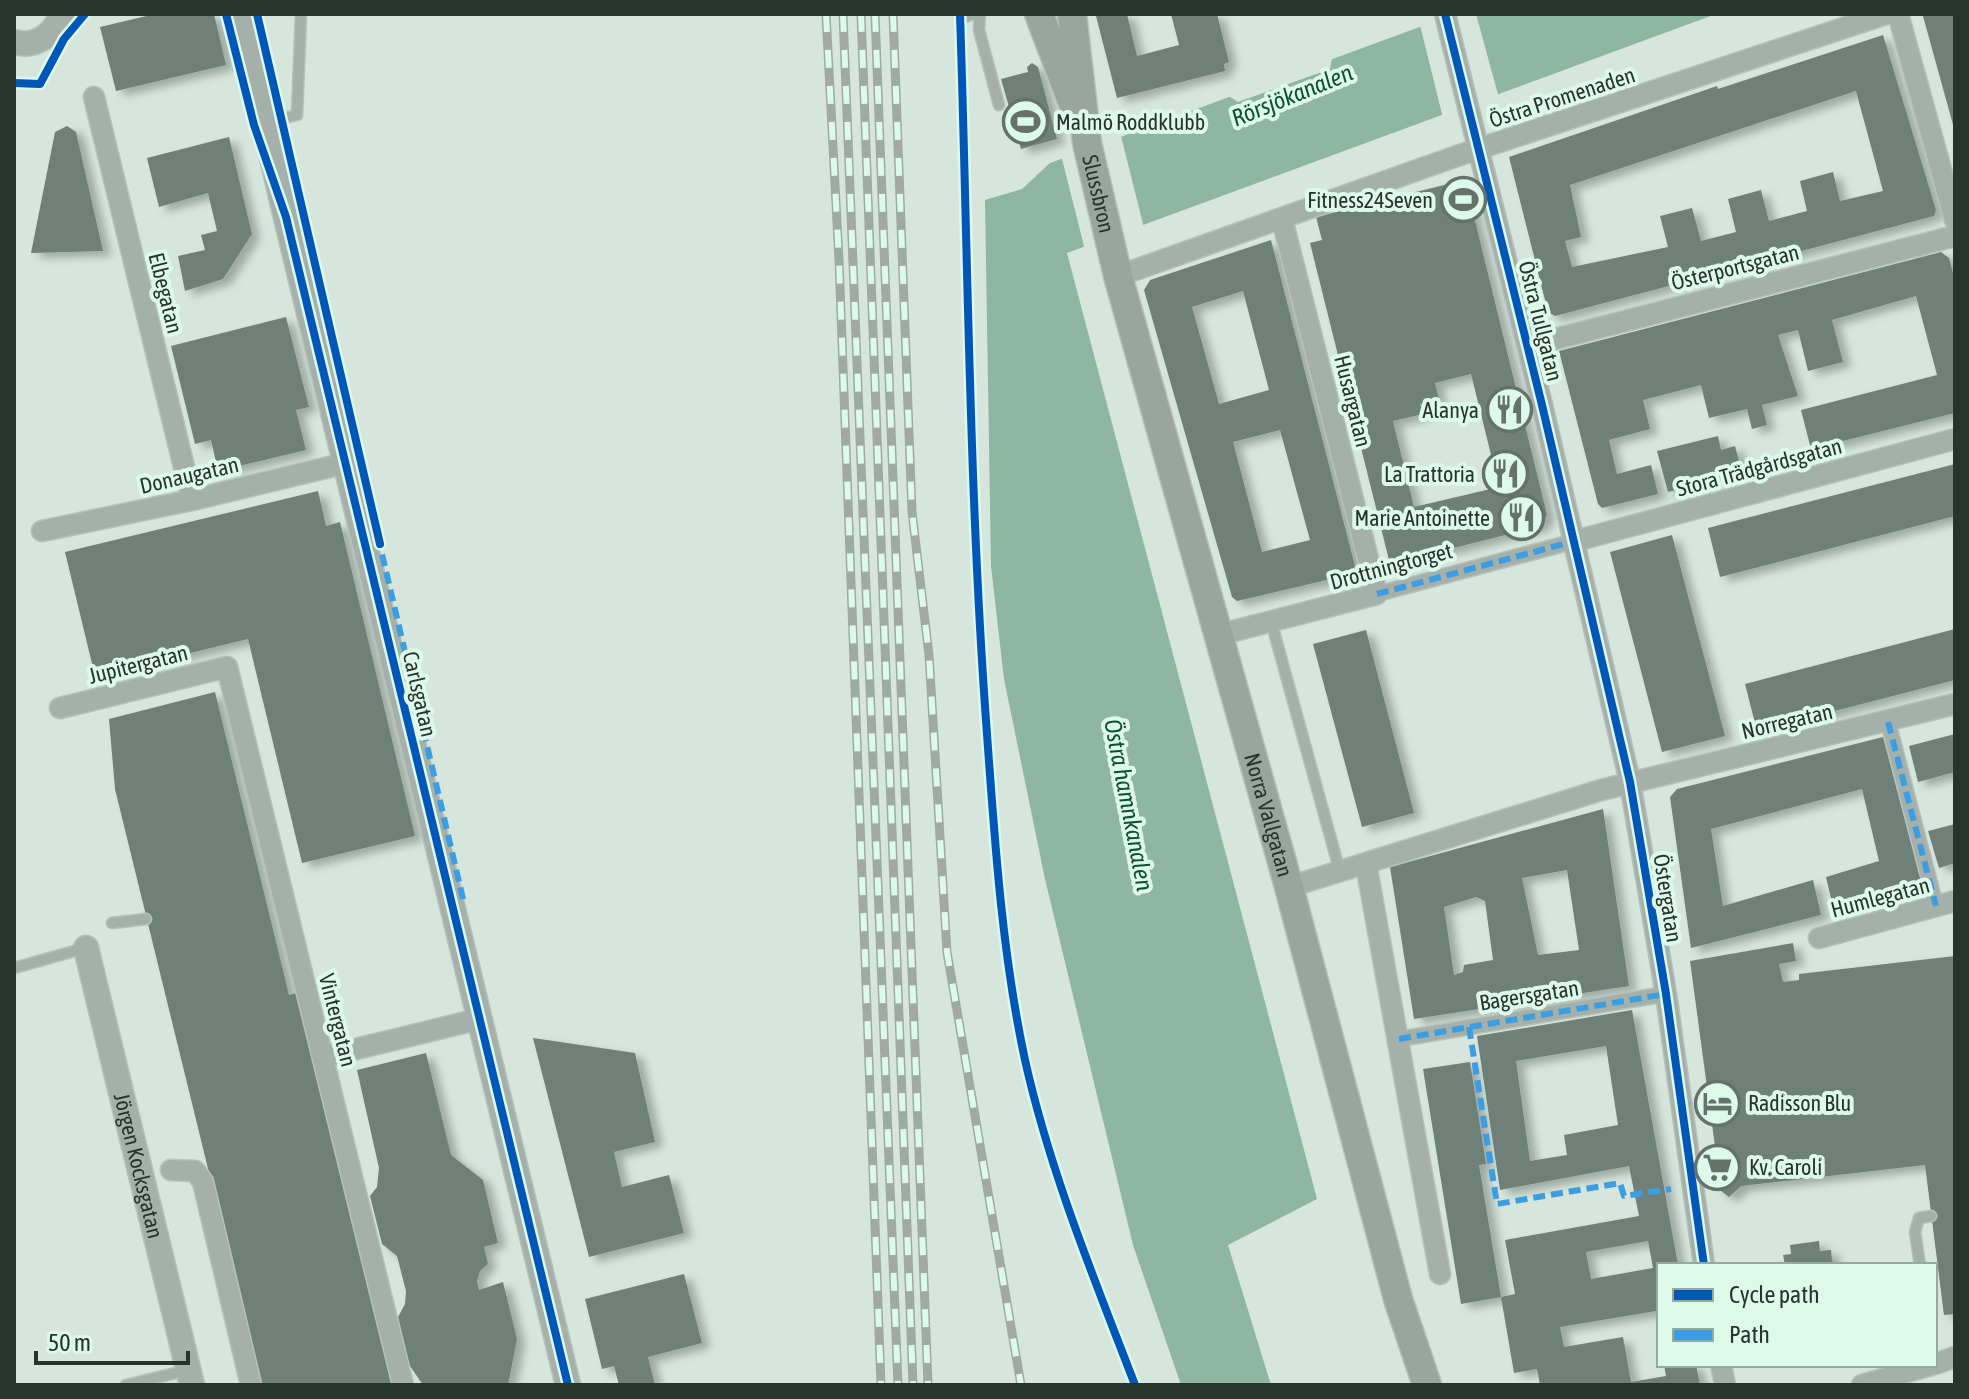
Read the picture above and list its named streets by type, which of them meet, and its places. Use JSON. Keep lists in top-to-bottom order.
{
  "streets": {
    "main road": ["Slussbron", "Norra Vallgatan"],
    "street": [
      "Östra Promenaden",
      "Österportsgatan",
      "Elbegatan",
      "Östra Tullgatan",
      "Husargatan",
      "Stora Trädgårdsgatan",
      "Donaugatan",
      "Drottningtorget",
      "Jupitergatan",
      "Carlsgatan",
      "Norregatan",
      "Humlegatan",
      "Östergatan",
      "Bagersgatan",
      "Vintergatan",
      "Jörgen Kocksgatan"
    ]
  },
  "crossings": [
    ["Östra Promenaden", "Östra Tullgatan"],
    ["Östra Promenaden", "Husargatan"],
    ["Östra Promenaden", "Norra Vallgatan"],
    ["Slussbron", "Norra Vallgatan"],
    ["Österportsgatan", "Östra Tullgatan"],
    ["Elbegatan", "Donaugatan"],
    ["Östra Tullgatan", "Stora Trädgårdsgatan"],
    ["Östra Tullgatan", "Drottningtorget"],
    ["Östra Tullgatan", "Östergatan"],
    ["Husargatan", "Drottningtorget"],
    ["Stora Trädgårdsgatan", "Drottningtorget"],
    ["Stora Trädgårdsgatan", "Östergatan"],
    ["Donaugatan", "Carlsgatan"],
    ["Drottningtorget", "Norra Vallgatan"],
    ["Drottningtorget", "Östergatan"],
    ["Jupitergatan", "Vintergatan"],
    ["Norregatan", "Östergatan"],
    ["Östergatan", "Bagersgatan"]
  ],
  "water": ["Rörsjökanalen", "Östra hamnkanalen"],
  "places": {
    "sports": ["Malmö Roddklubb", "Fitness24Seven"],
    "restaurant": ["Alanya", "La Trattoria", "Marie Antoinette"],
    "hotel": ["Radisson Blu"],
    "supermarket": ["Kv. Caroli"]
  },
  "legend": ["Cycle path", "Path"],
  "scale_bar": "50 m"
}
